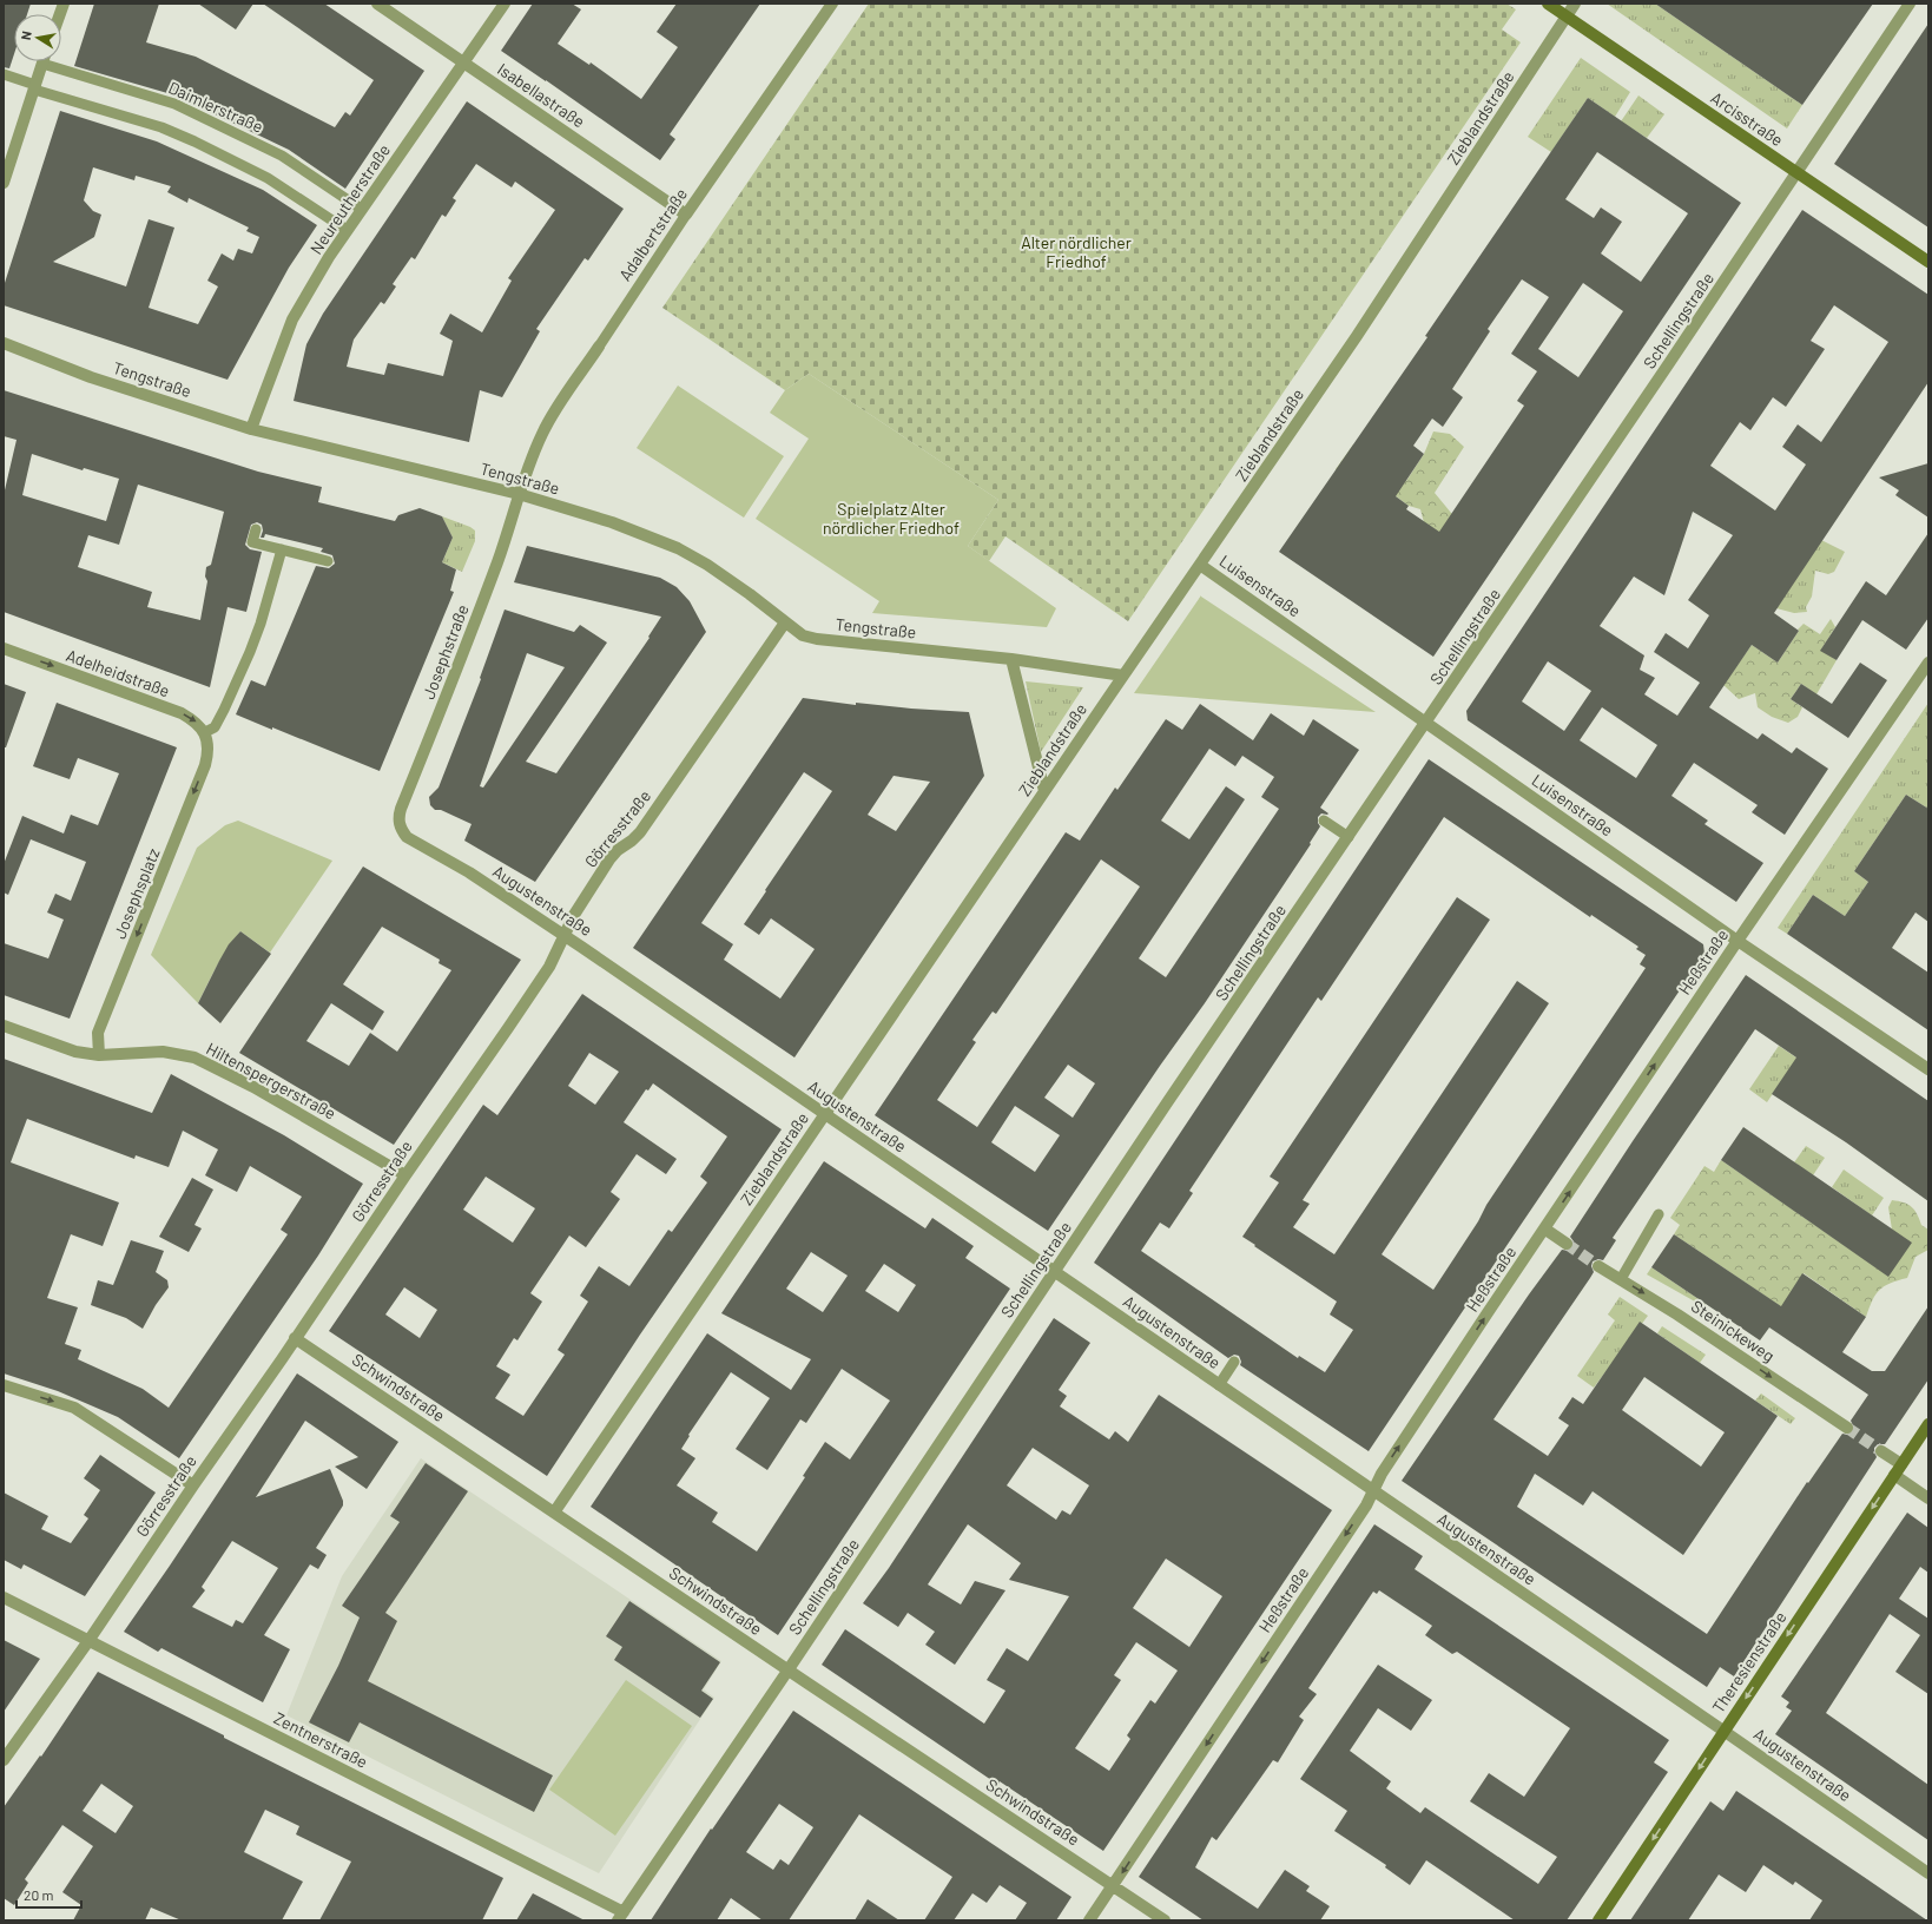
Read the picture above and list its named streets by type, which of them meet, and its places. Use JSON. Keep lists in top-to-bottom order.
{
  "streets": {
    "main road": ["Arcisstraße", "Theresienstraße"],
    "street": [
      "Isabellastraße",
      "Zieblandstraße",
      "Neureutherstraße",
      "Adalbertstraße",
      "Schellingstraße",
      "Tengstraße",
      "Luisenstraße",
      "Josephstraße",
      "Adelheidstraße",
      "Görresstraße",
      "Josephsplatz",
      "Augustenstraße",
      "Heßstraße",
      "Hiltenspergerstraße",
      "Steinickeweg",
      "Schwindstraße",
      "Zentnerstraße"
    ],
    "lane": ["Daimlerstraße"]
  },
  "crossings": [
    ["Isabellastraße", "Neureutherstraße"],
    ["Isabellastraße", "Adalbertstraße"],
    ["Daimlerstraße", "Neureutherstraße"],
    ["Zieblandstraße", "Arcisstraße"],
    ["Zieblandstraße", "Tengstraße"],
    ["Zieblandstraße", "Luisenstraße"],
    ["Zieblandstraße", "Augustenstraße"],
    ["Zieblandstraße", "Schwindstraße"],
    ["Arcisstraße", "Schellingstraße"],
    ["Neureutherstraße", "Tengstraße"],
    ["Adalbertstraße", "Tengstraße"],
    ["Adalbertstraße", "Josephstraße"],
    ["Schellingstraße", "Luisenstraße"],
    ["Schellingstraße", "Augustenstraße"],
    ["Schellingstraße", "Schwindstraße"],
    ["Schellingstraße", "Zentnerstraße"],
    ["Tengstraße", "Josephstraße"],
    ["Tengstraße", "Görresstraße"],
    ["Luisenstraße", "Heßstraße"],
    ["Josephstraße", "Augustenstraße"],
    ["Adelheidstraße", "Josephsplatz"],
    ["Görresstraße", "Augustenstraße"],
    ["Görresstraße", "Hiltenspergerstraße"],
    ["Görresstraße", "Schwindstraße"],
    ["Görresstraße", "Zentnerstraße"],
    ["Josephsplatz", "Hiltenspergerstraße"],
    ["Augustenstraße", "Heßstraße"],
    ["Augustenstraße", "Theresienstraße"],
    ["Heßstraße", "Schwindstraße"]
  ],
  "one_way": [
    "Adelheidstraße",
    "Josephsplatz",
    "Steinickeweg",
    "Theresienstraße"
  ],
  "parks": ["Alter nördlicher Friedhof", "Spielplatz Alter nördlicher Friedhof"],
  "scale_bar": "20 m",
  "north": "left"
}
